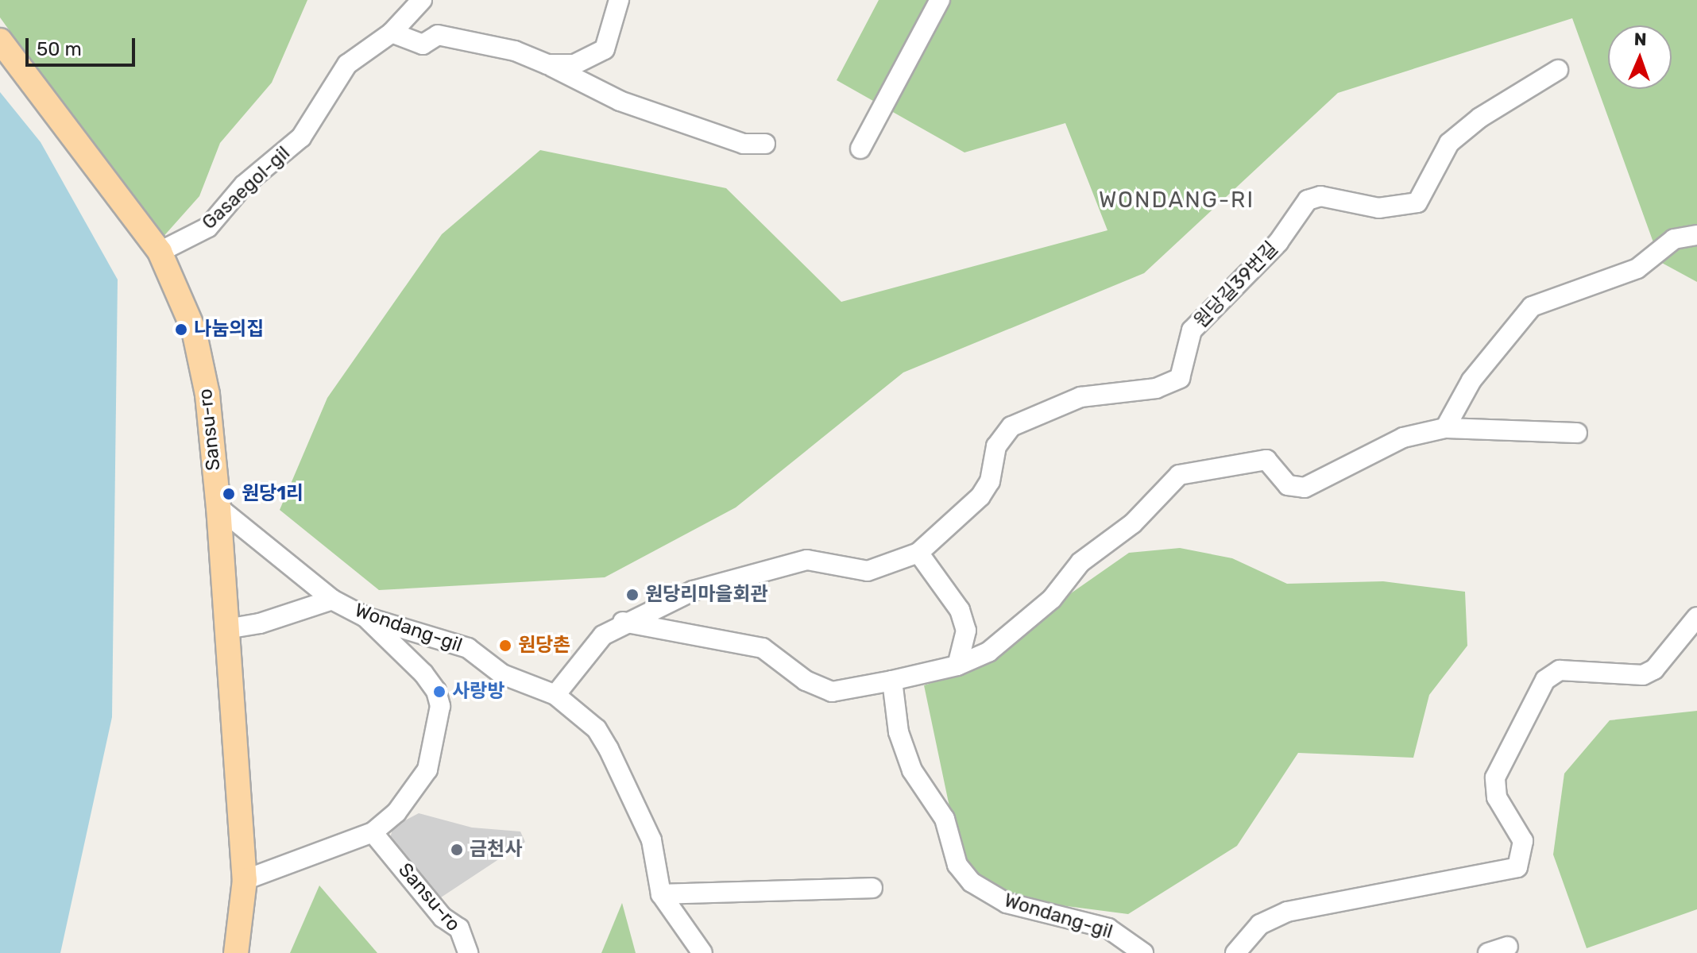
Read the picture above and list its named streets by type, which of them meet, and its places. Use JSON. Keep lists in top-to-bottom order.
{
  "streets": {
    "main road": ["Sansu-ro"],
    "street": ["Gasaegol-gil", "원당길39번길", "Wondang-gil"]
  },
  "crossings": [
    ["Gasaegol-gil", "Sansu-ro"],
    ["Sansu-ro", "Wondang-gil"]
  ],
  "districts": ["WONDANG-RI"],
  "places": [
    "나눔의집",
    "원당1리",
    "원당리마을회관",
    "원당촌",
    "사랑방",
    "금천사"
  ],
  "scale_bar": "50 m",
  "north": "top"
}
